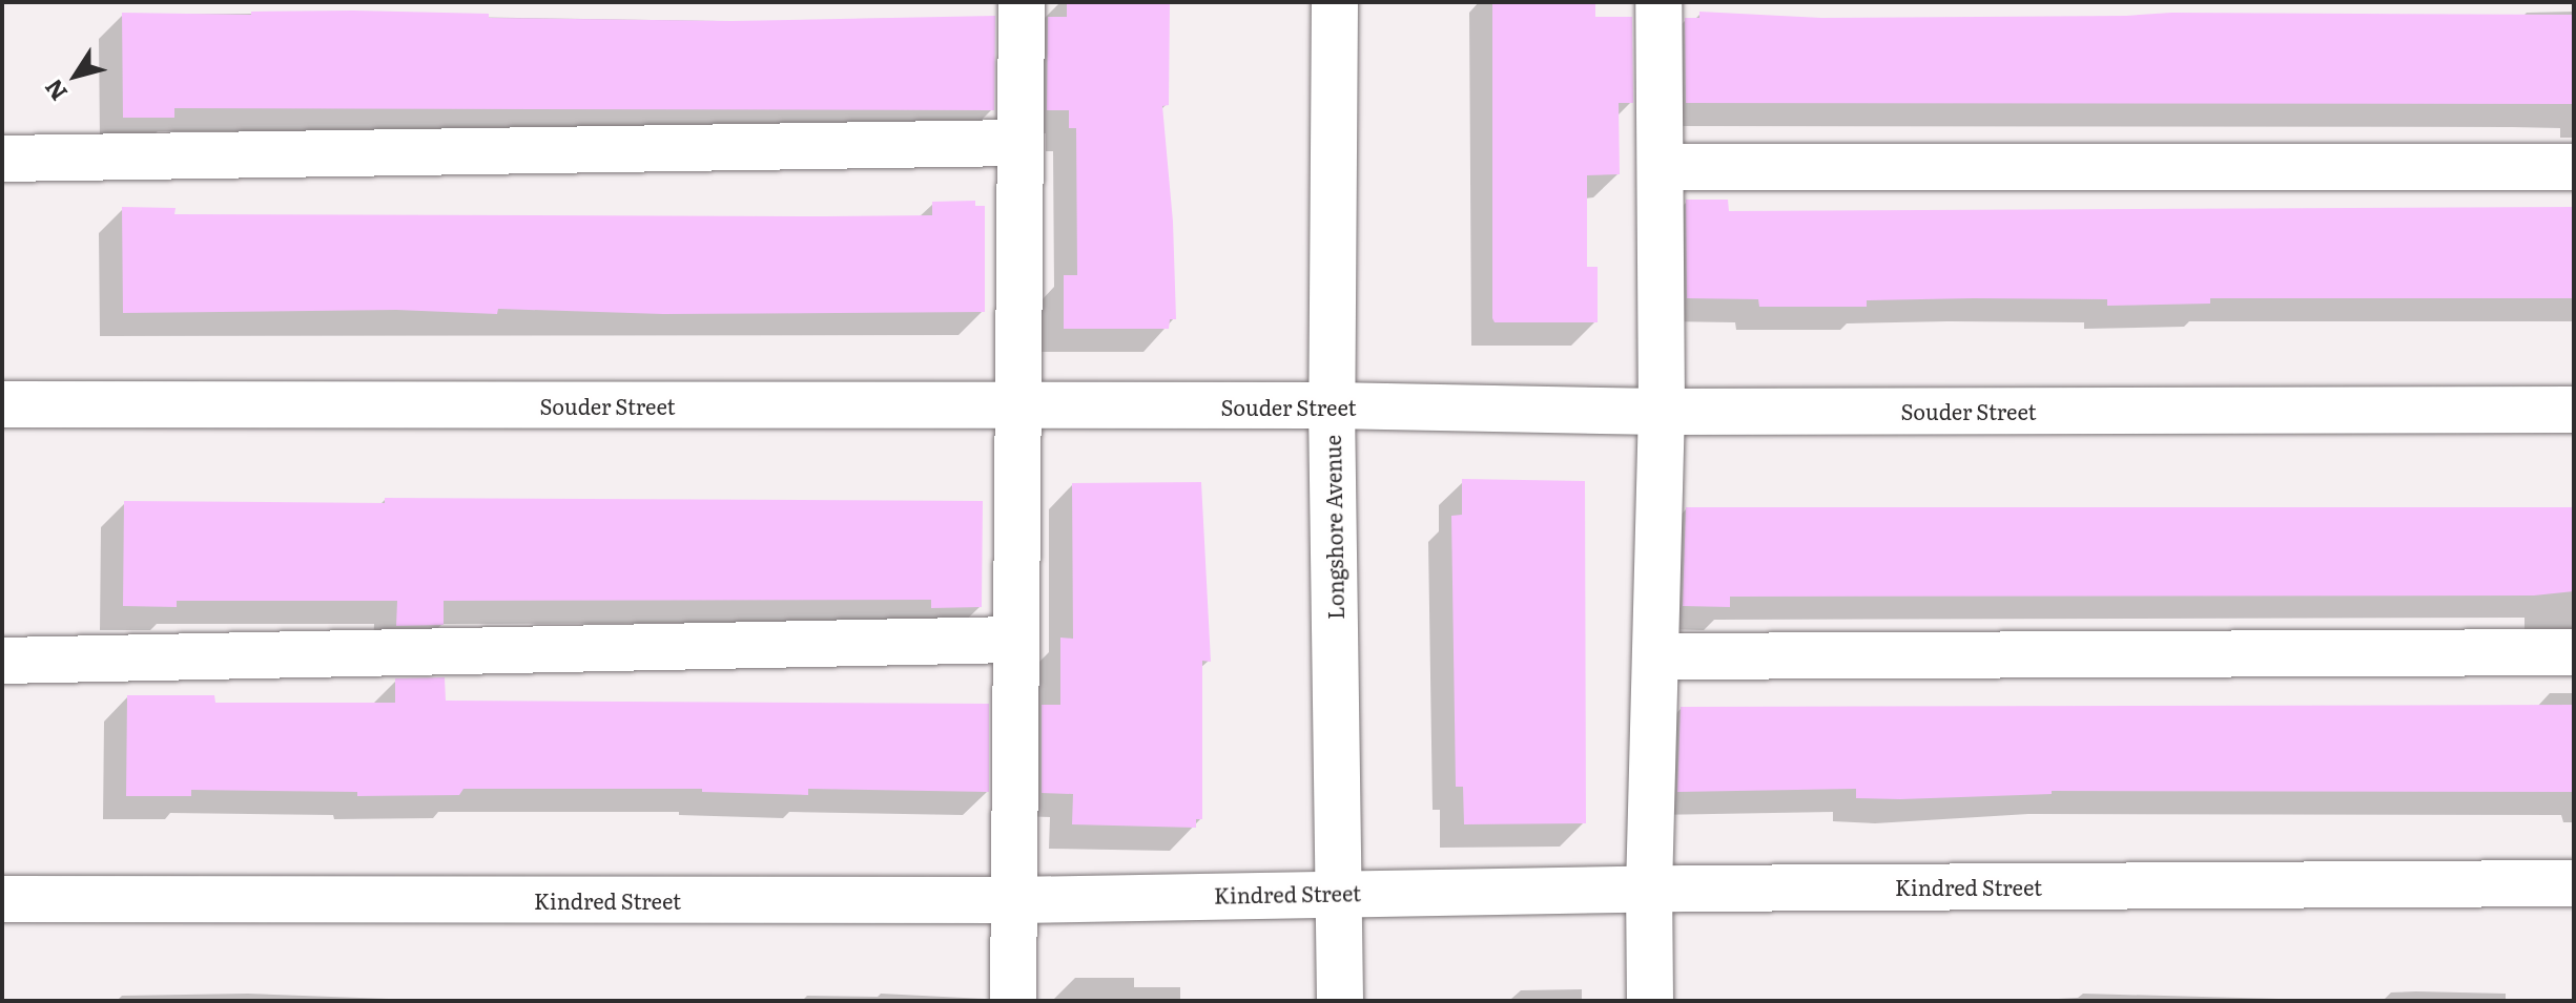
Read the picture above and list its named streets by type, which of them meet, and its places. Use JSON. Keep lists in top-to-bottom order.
{
  "streets": {
    "street": ["Souder Street", "Longshore Avenue", "Kindred Street"]
  },
  "crossings": [
    ["Souder Street", "Longshore Avenue"],
    ["Longshore Avenue", "Kindred Street"]
  ],
  "north": "bottom left"
}
